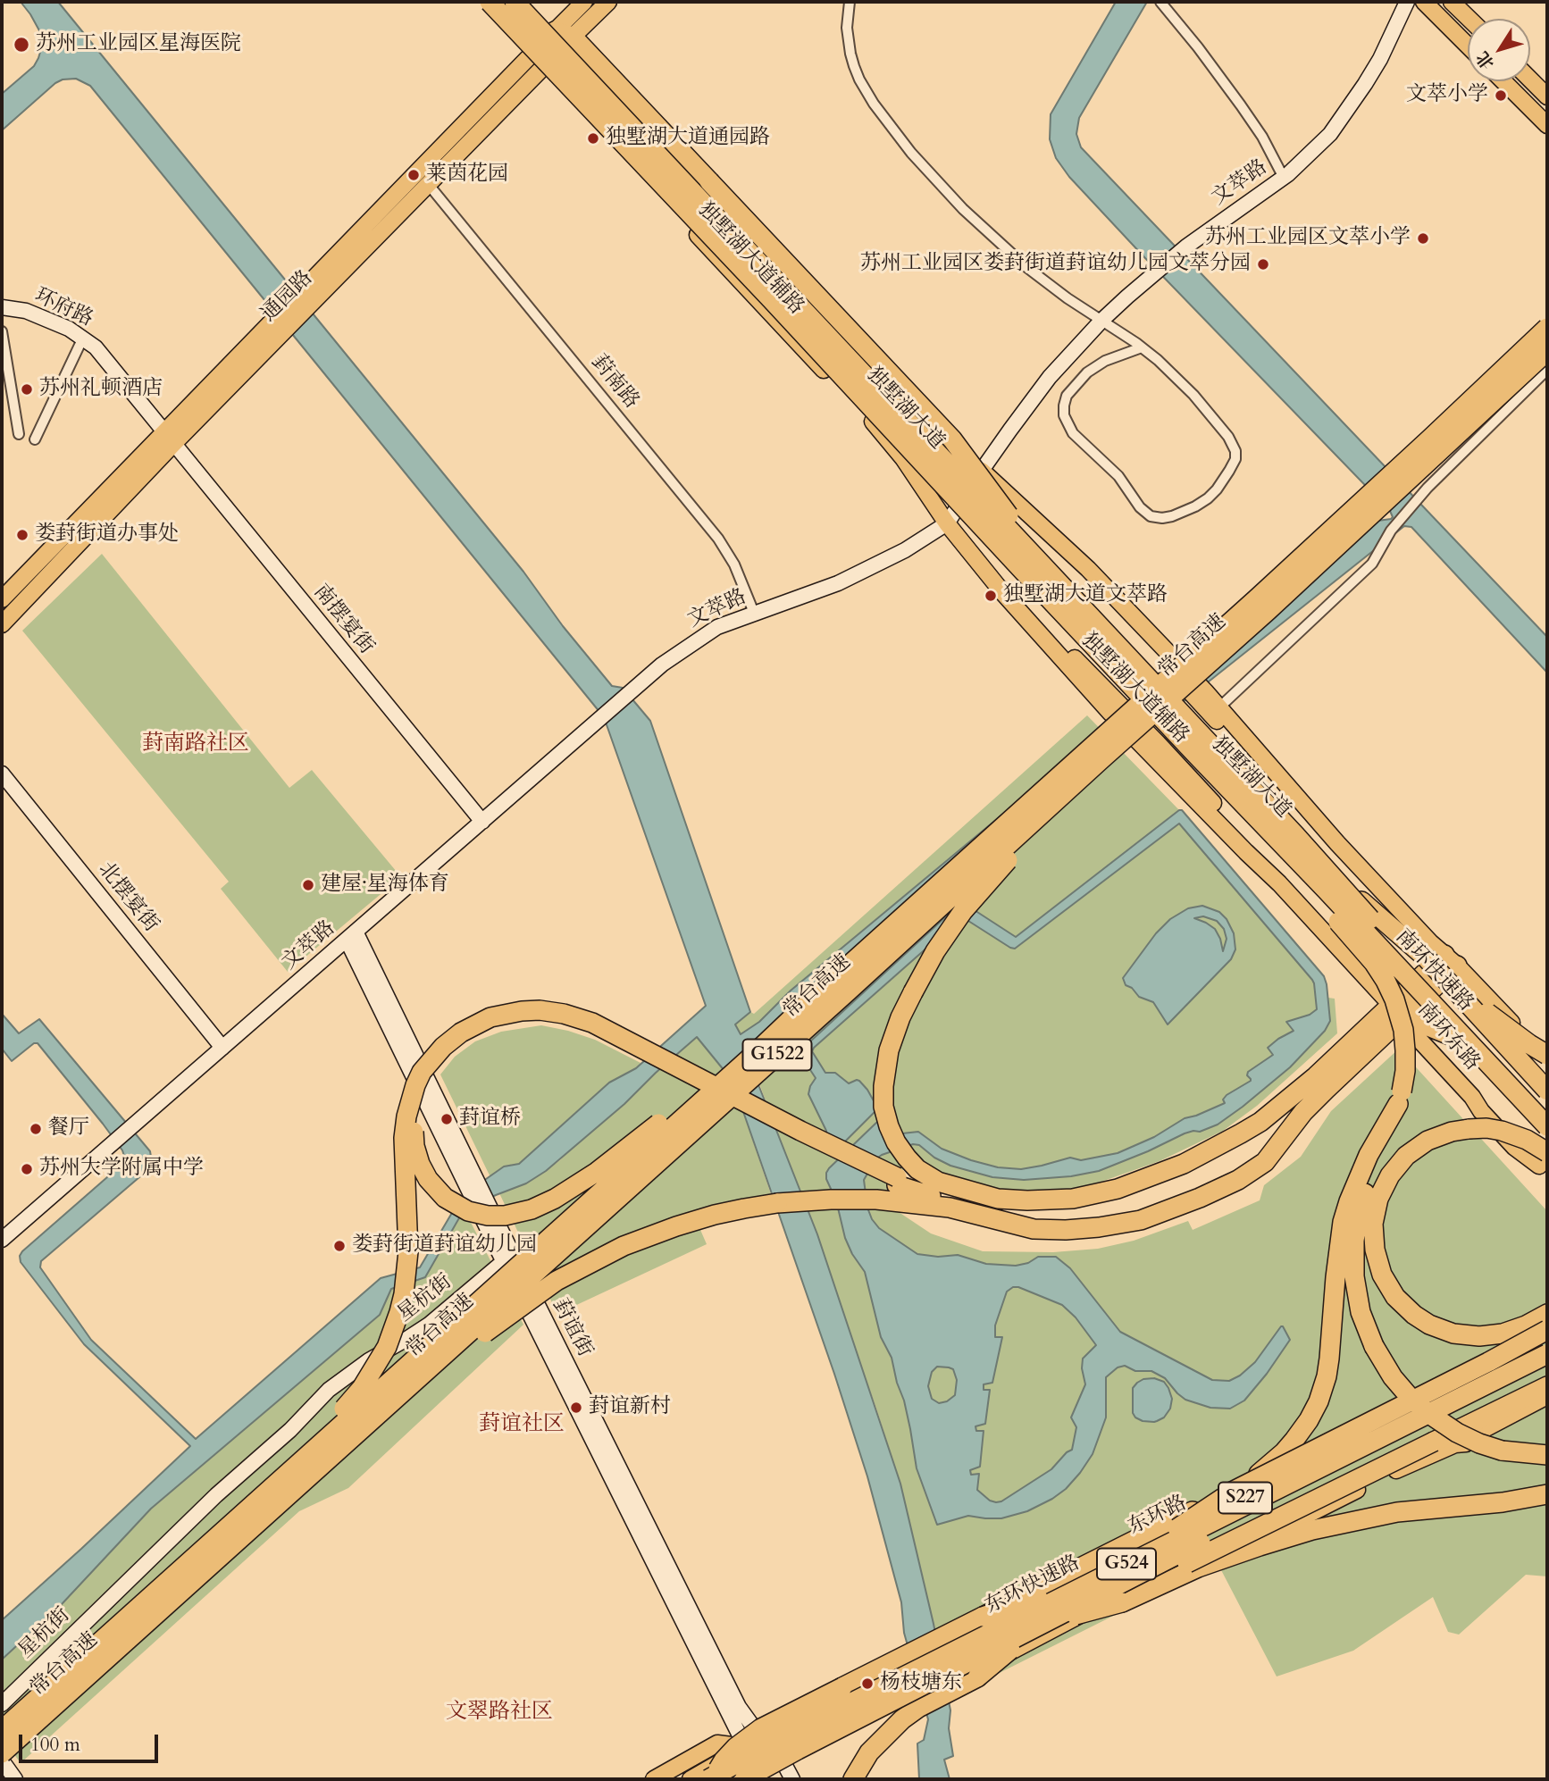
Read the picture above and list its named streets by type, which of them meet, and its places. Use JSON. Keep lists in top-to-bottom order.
{
  "streets": {
    "highway": [
      "独墅湖大道",
      "常台高速",
      "南环快速路",
      "G1522",
      "G524",
      "东环快速路"
    ],
    "main road": [
      "文萃路",
      "独墅湖大道辅路",
      "通园路",
      "环府路",
      "南摆宴街",
      "北摆宴街",
      "南环东路",
      "星杭街",
      "葑谊街",
      "S227",
      "东环路"
    ],
    "street": ["葑南路"]
  },
  "crossings": [
    ["文萃路", "独墅湖大道辅路"],
    ["文萃路", "葑南路"],
    ["文萃路", "南摆宴街"],
    ["文萃路", "北摆宴街"],
    ["文萃路", "葑谊街"],
    ["独墅湖大道辅路", "通园路"],
    ["独墅湖大道辅路", "南环东路"],
    ["通园路", "环府路"],
    ["通园路", "葑南路"],
    ["通园路", "南摆宴街"],
    ["环府路", "南摆宴街"],
    ["独墅湖大道", "南环快速路"],
    ["星杭街", "葑谊街"],
    ["葑谊街", "S227"],
    ["葑谊街", "东环路"],
    ["葑谊街", "东环快速路"],
    ["S227", "东环快速路"]
  ],
  "districts": ["葑南路社区", "葑谊社区", "文翠路社区"],
  "places": [
    "苏州工业园区星海医院",
    "文萃小学",
    "独墅湖大道通园路",
    "莱茵花园",
    "苏州工业园区文萃小学",
    "苏州工业园区娄葑街道葑谊幼儿园文萃分园",
    "苏州礼顿酒店",
    "娄葑街道办事处",
    "独墅湖大道文萃路",
    "建屋·星海体育",
    "葑谊桥",
    "餐厅",
    "苏州大学附属中学",
    "娄葑街道葑谊幼儿园",
    "葑谊新村",
    "杨枝塘东"
  ],
  "scale_bar": "100 m",
  "north": "bottom left"
}
